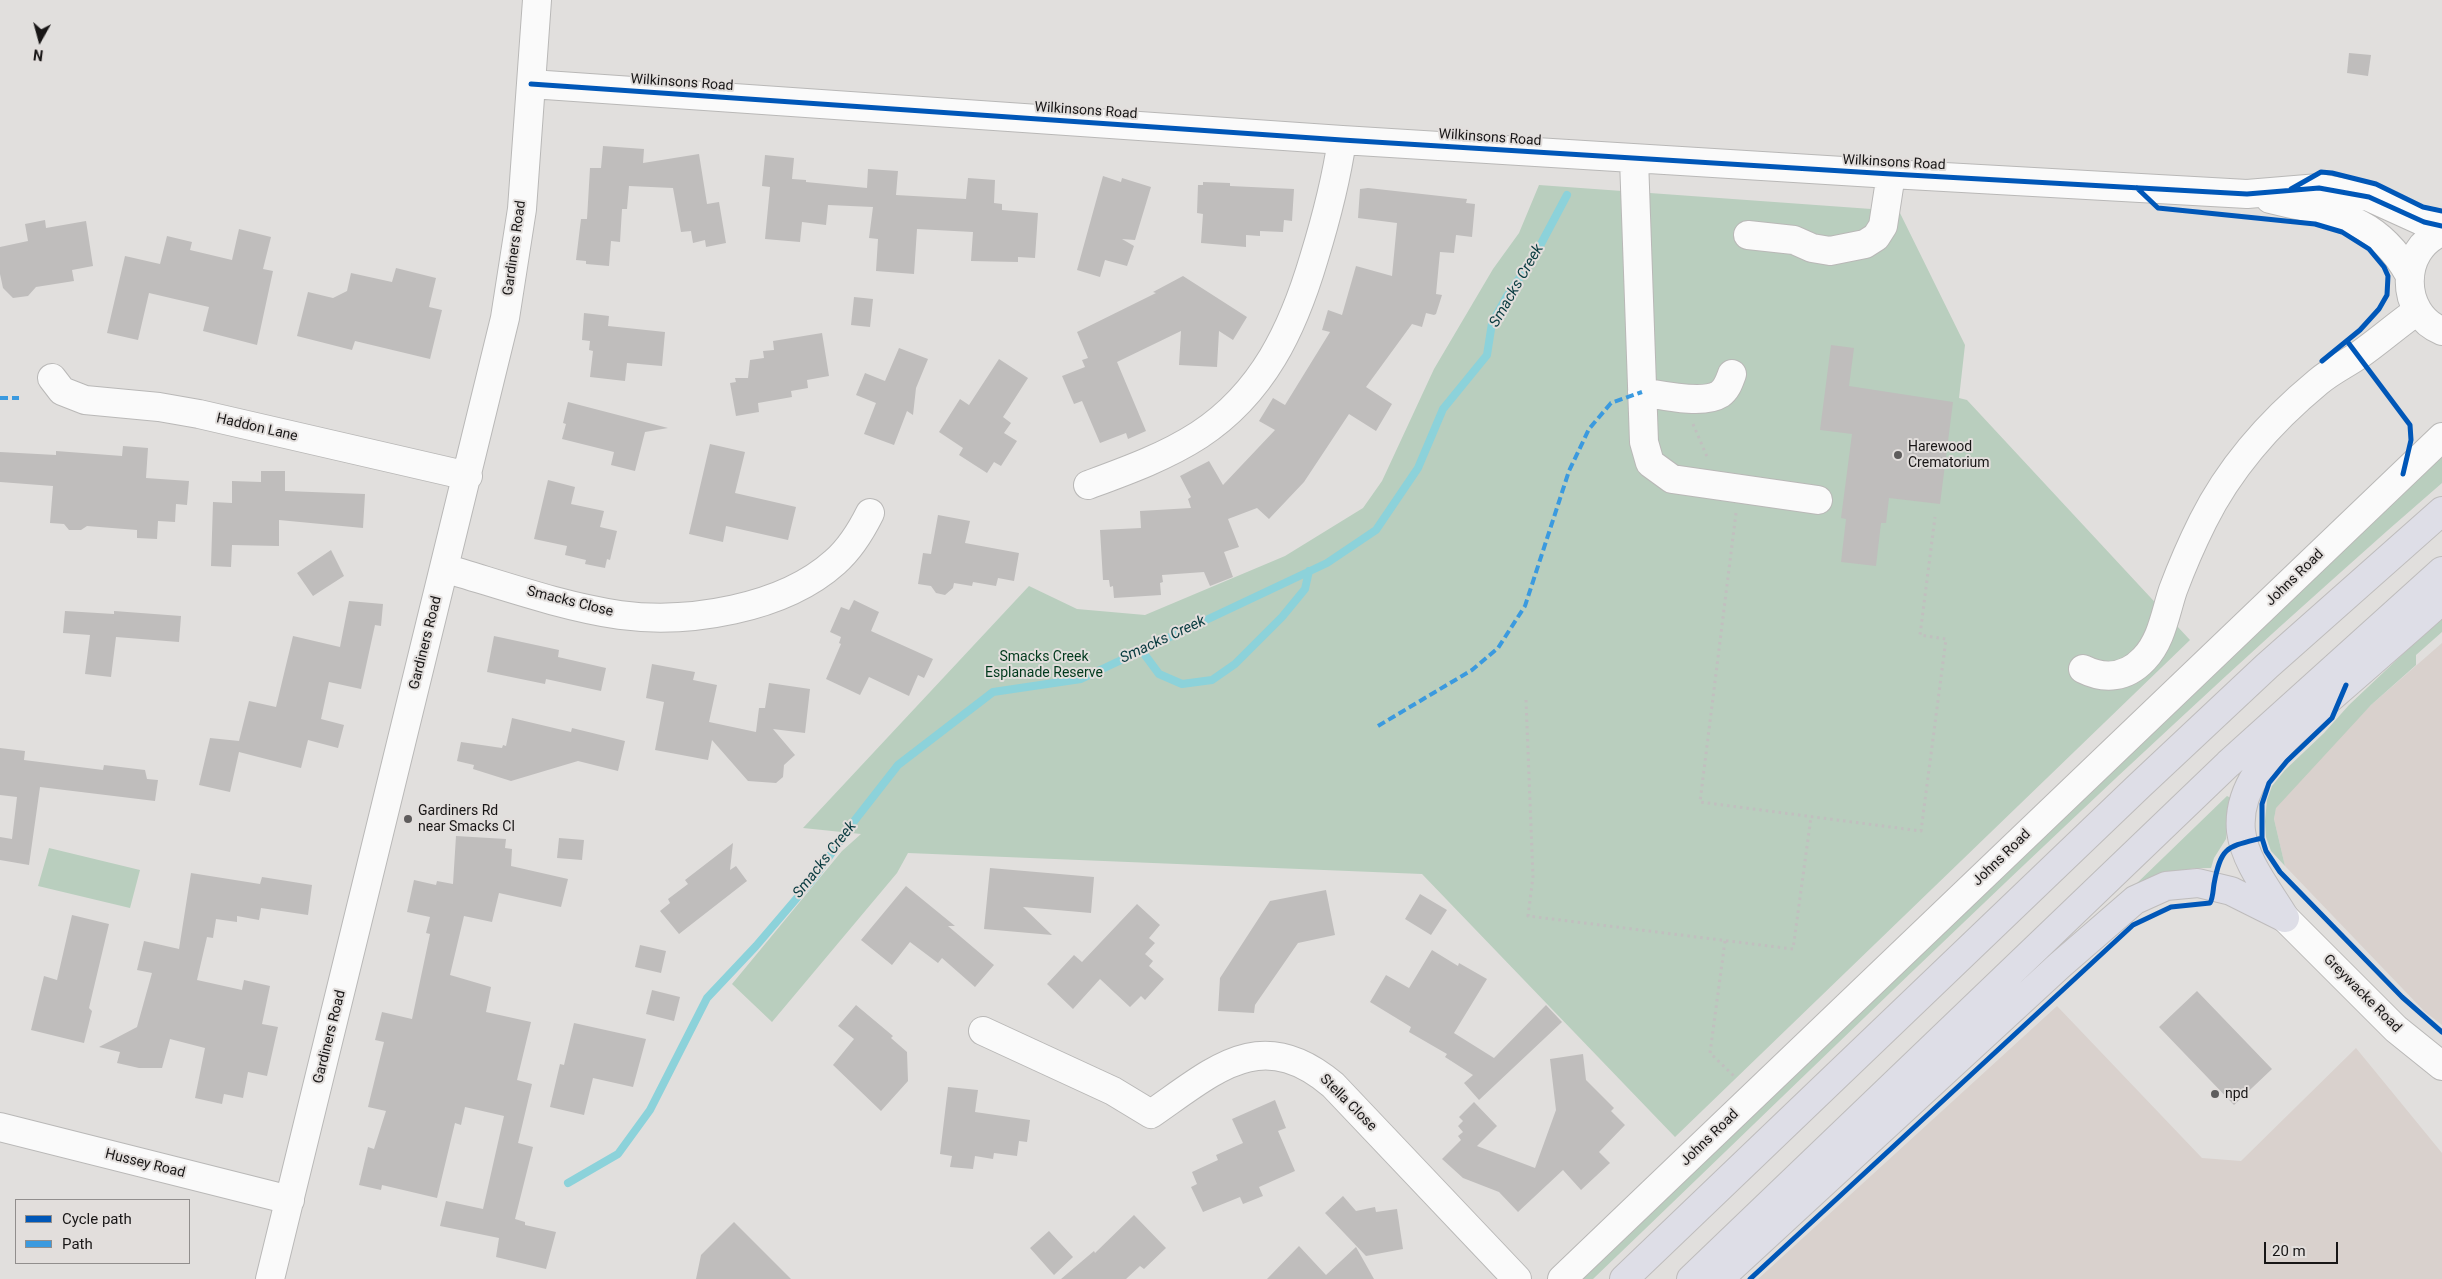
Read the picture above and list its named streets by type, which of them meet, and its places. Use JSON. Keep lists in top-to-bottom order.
{
  "streets": {
    "street": [
      "Wilkinsons Road",
      "Gardiners Road",
      "Haddon Lane",
      "Johns Road",
      "Smacks Close",
      "Greywacke Road",
      "Stella Close",
      "Hussey Road"
    ]
  },
  "crossings": [
    ["Wilkinsons Road", "Gardiners Road"],
    ["Gardiners Road", "Haddon Lane"],
    ["Gardiners Road", "Smacks Close"],
    ["Gardiners Road", "Hussey Road"]
  ],
  "water": ["Smacks Creek"],
  "parks": ["Smacks Creek Esplanade Reserve"],
  "places": ["Harewood Crematorium", "Gardiners Rd near Smacks Cl", "npd"],
  "legend": ["Cycle path", "Path"],
  "scale_bar": "20 m",
  "north": "bottom"
}
